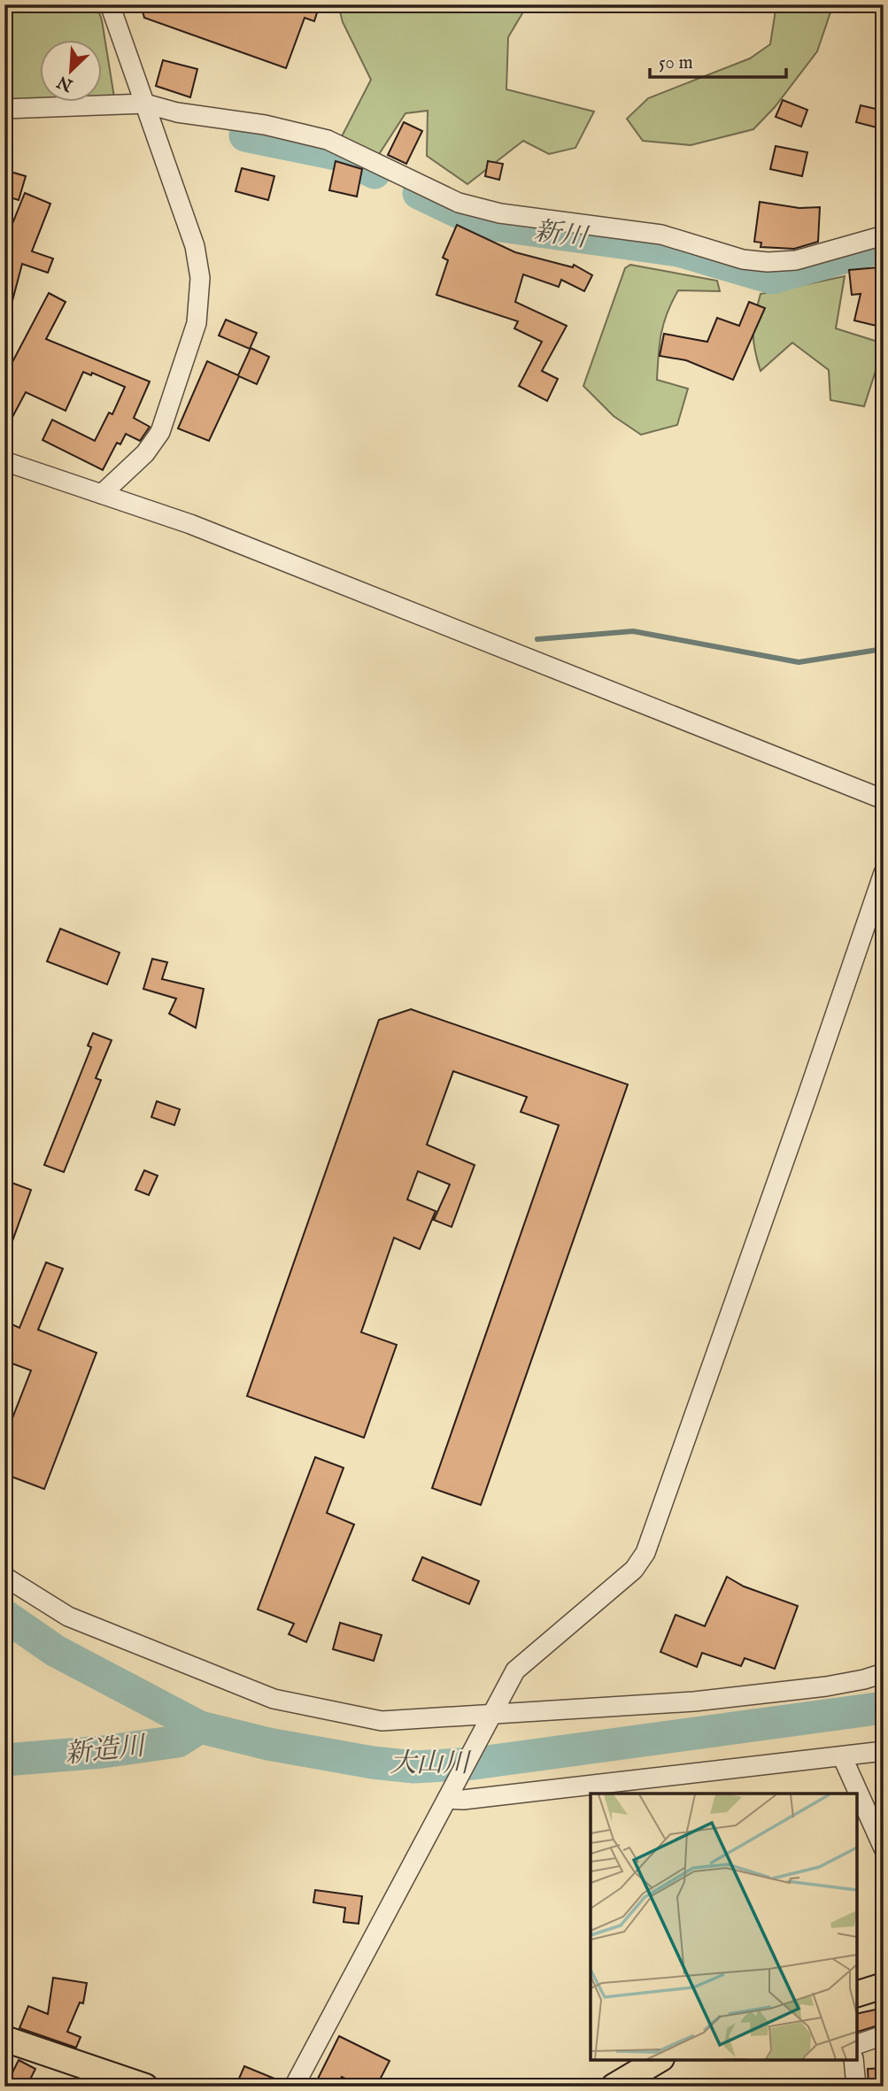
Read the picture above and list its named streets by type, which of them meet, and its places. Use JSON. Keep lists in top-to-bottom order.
{
  "water": ["新川", "新造川", "大山川"],
  "scale_bar": "50 m",
  "north": "bottom left"
}
